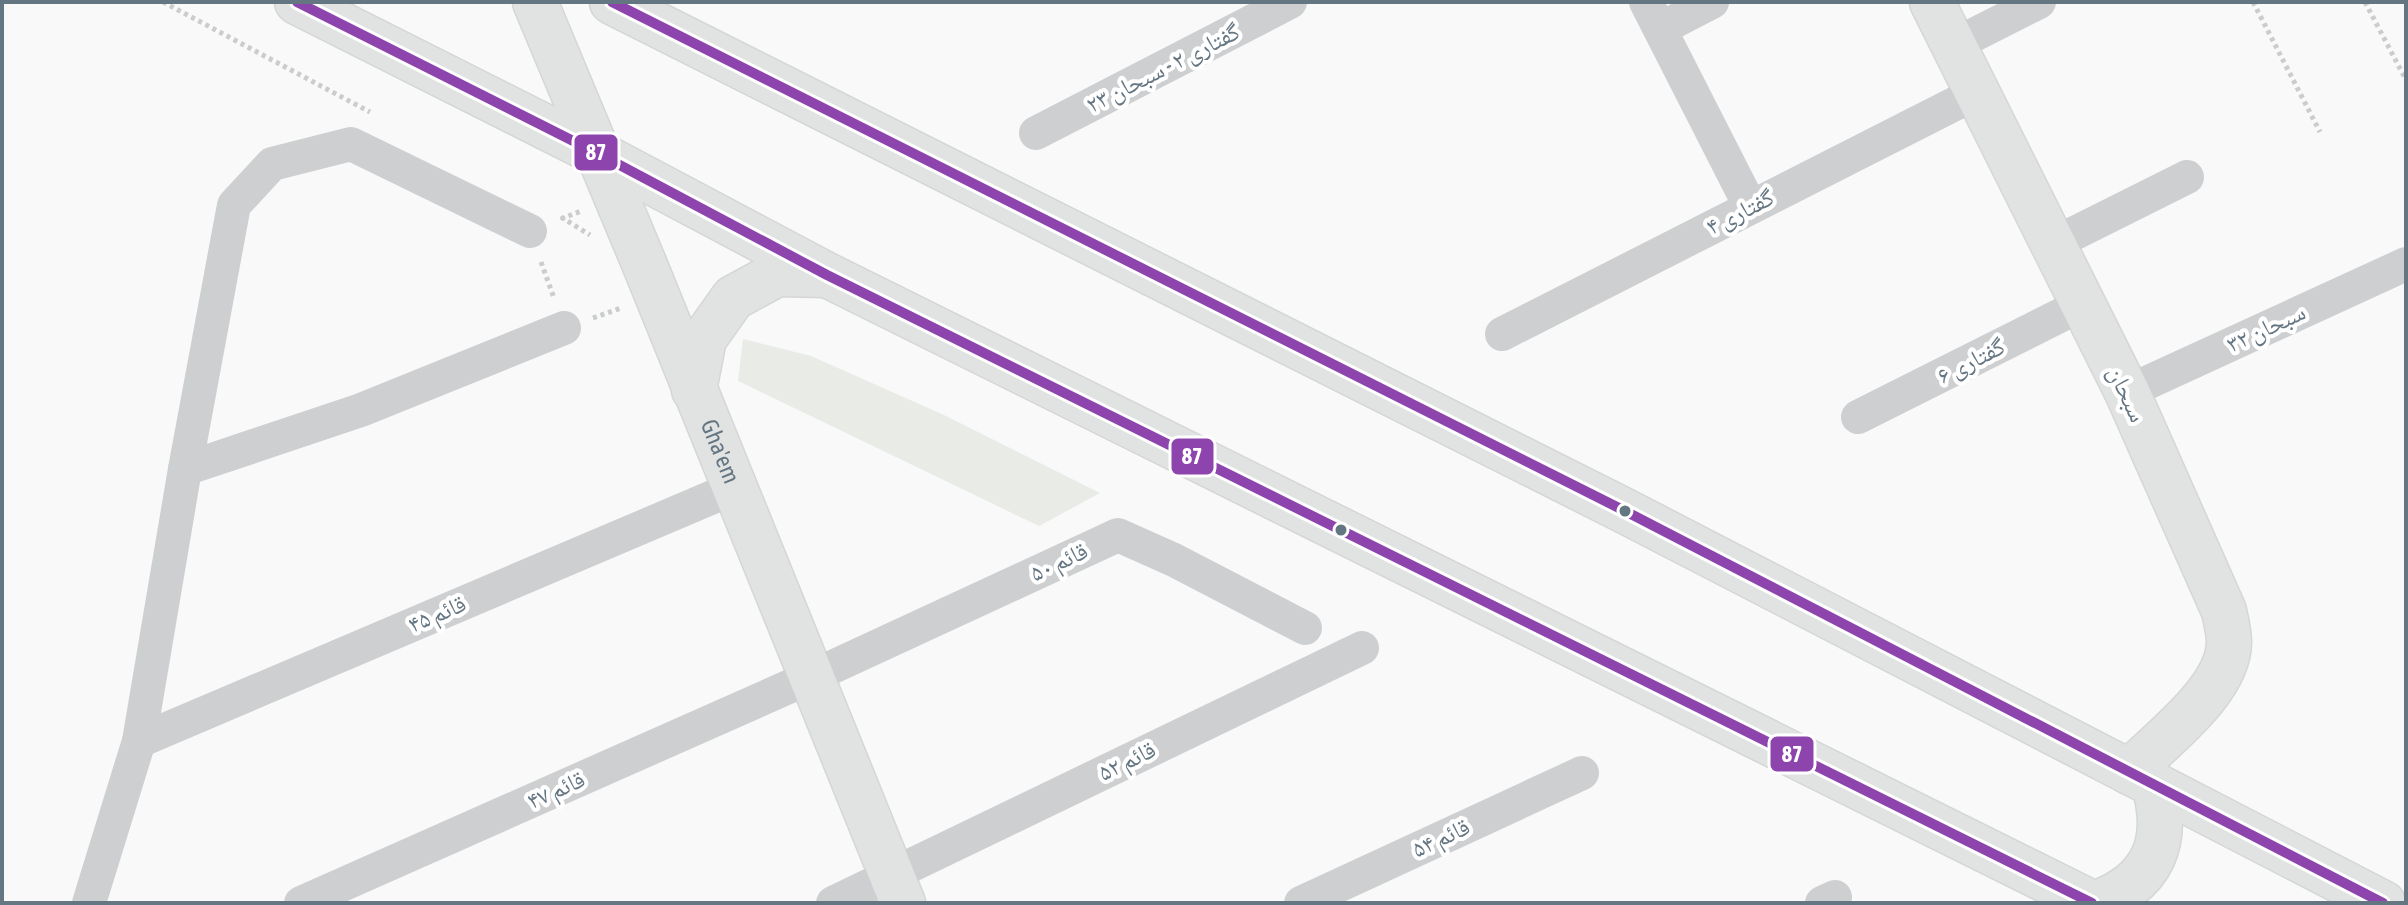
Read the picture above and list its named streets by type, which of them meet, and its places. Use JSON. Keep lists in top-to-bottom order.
{
  "streets": {
    "main road": ["سبحان", "Gha'em"],
    "street": [
      "گفتاری ۲ - سبحان ۲۳",
      "گفتاری ۴",
      "سبحان ۳۲",
      "گفتاری ۶",
      "قائم ۵۰",
      "قائم ۴۵",
      "قائم ۵۲",
      "قائم ۴۷",
      "قائم ۵۴"
    ]
  },
  "crossings": [
    ["گفتاری ۴", "سبحان"],
    ["سبحان ۳۲", "سبحان"],
    ["گفتاری ۶", "سبحان"],
    ["Gha'em", "قائم ۵۰"],
    ["Gha'em", "قائم ۴۵"],
    ["Gha'em", "قائم ۵۲"],
    ["Gha'em", "قائم ۴۷"],
    ["قائم ۵۰", "قائم ۴۷"]
  ],
  "lines": ["transit line 87"]
}
